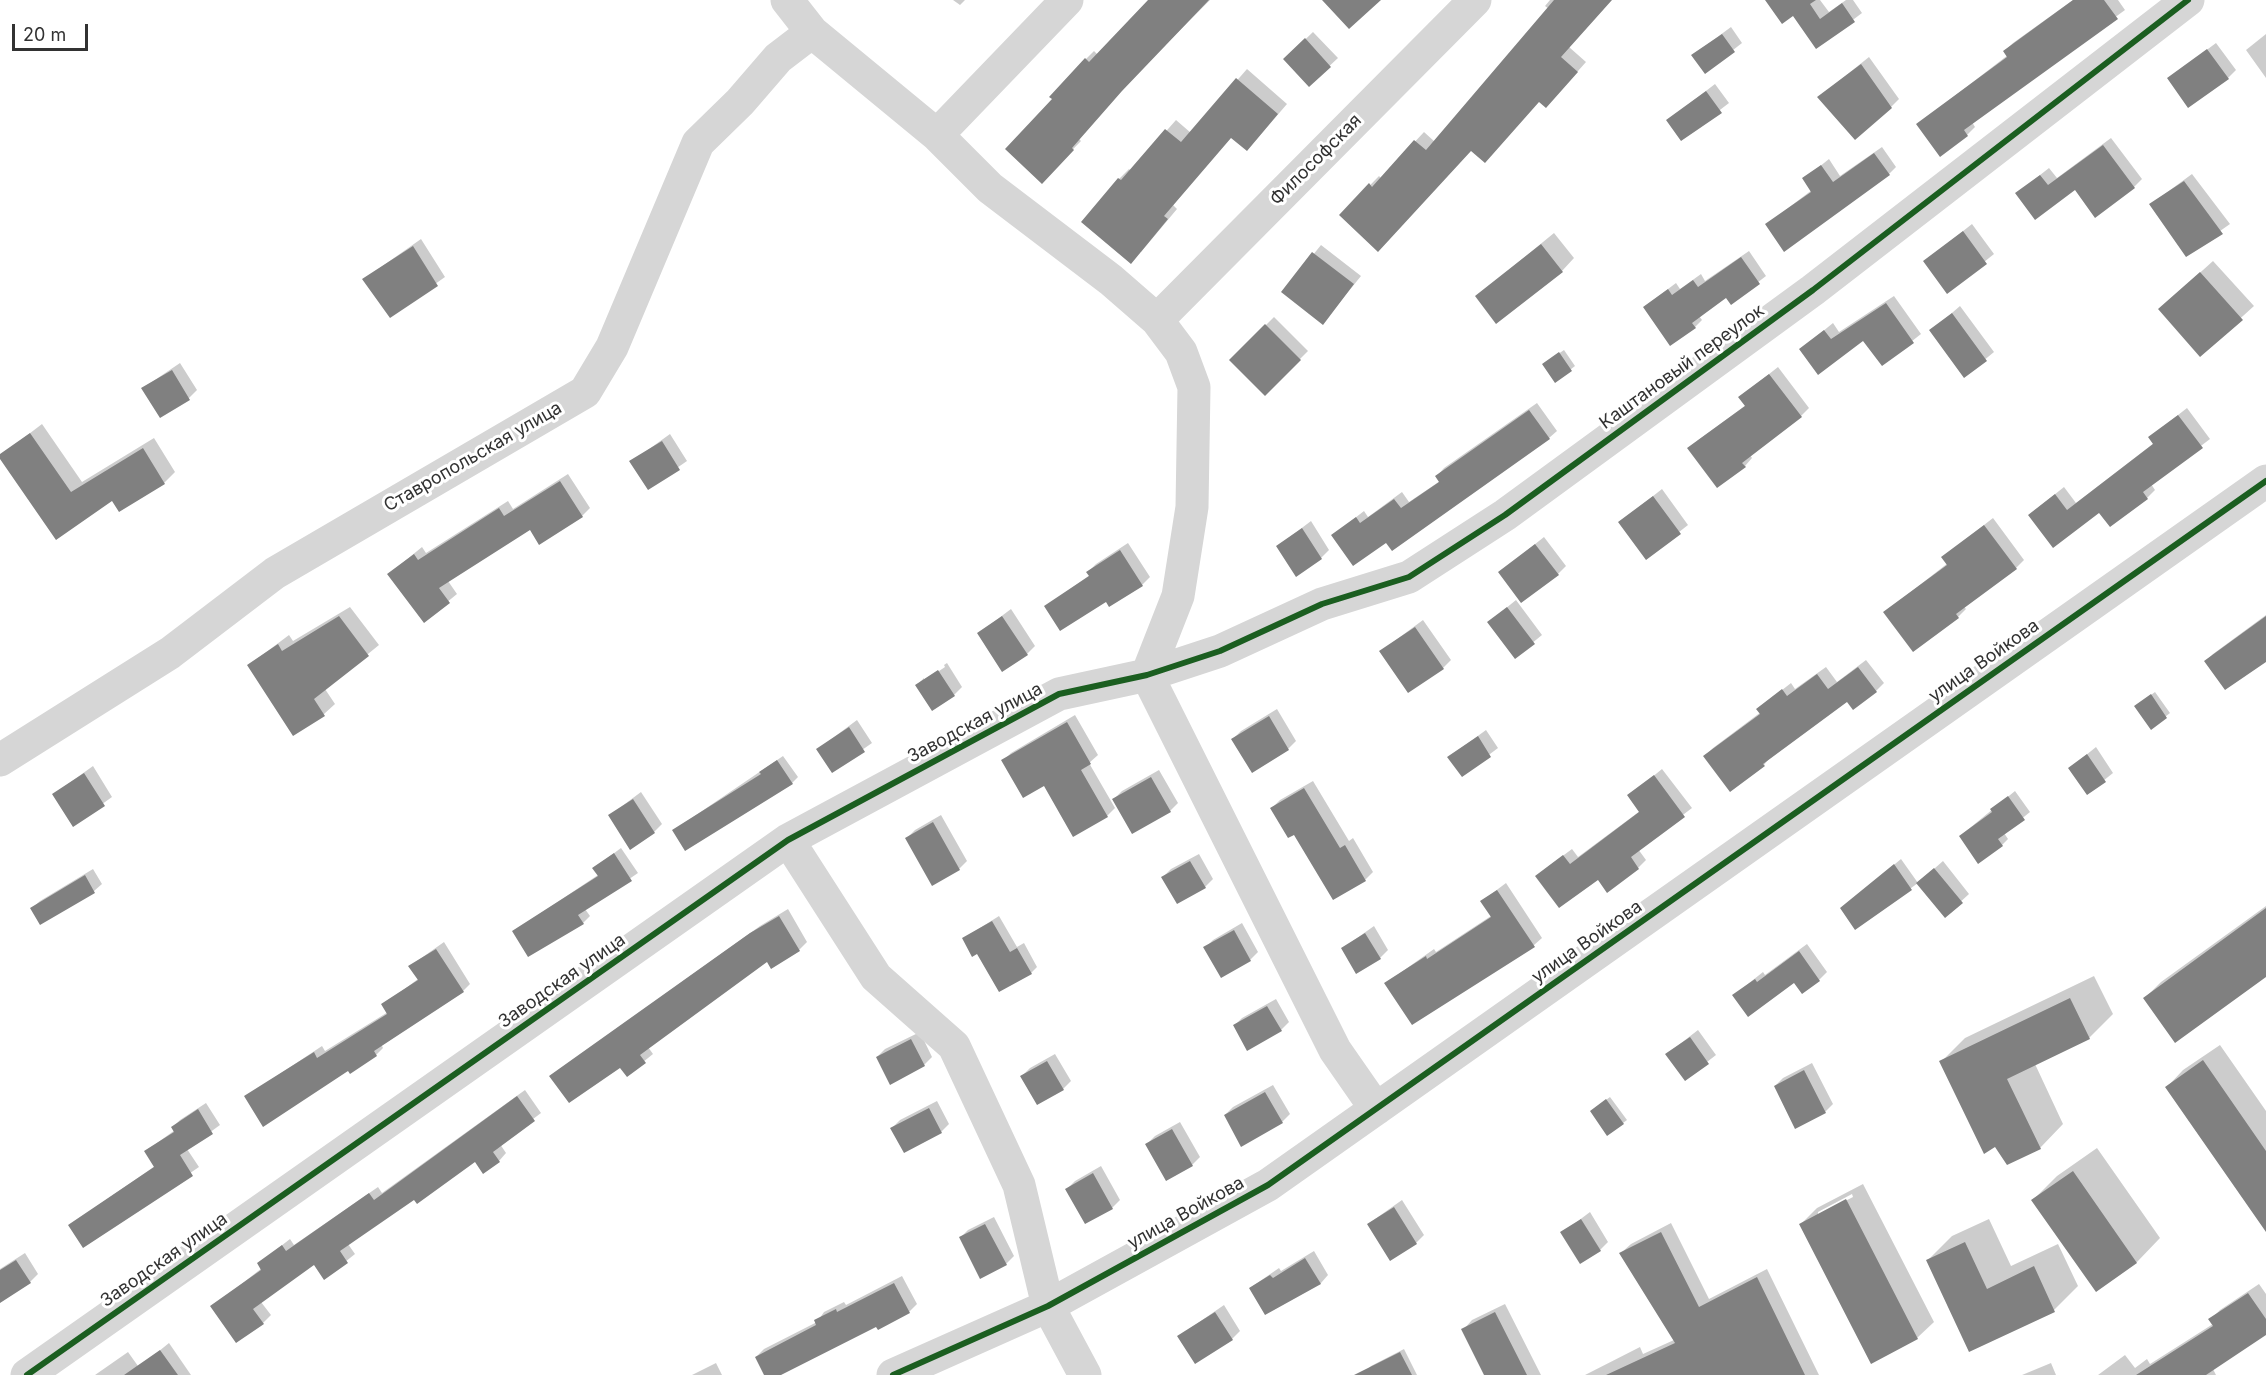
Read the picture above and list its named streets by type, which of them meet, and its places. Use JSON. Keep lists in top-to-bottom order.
{
  "streets": {
    "street": [
      "Философская",
      "Каштановый переулок",
      "Ставропольская улица",
      "улица Войкова",
      "Заводская улица"
    ]
  },
  "crossings": [
    ["Каштановый переулок", "Заводская улица"]
  ],
  "scale_bar": "20 m"
}
